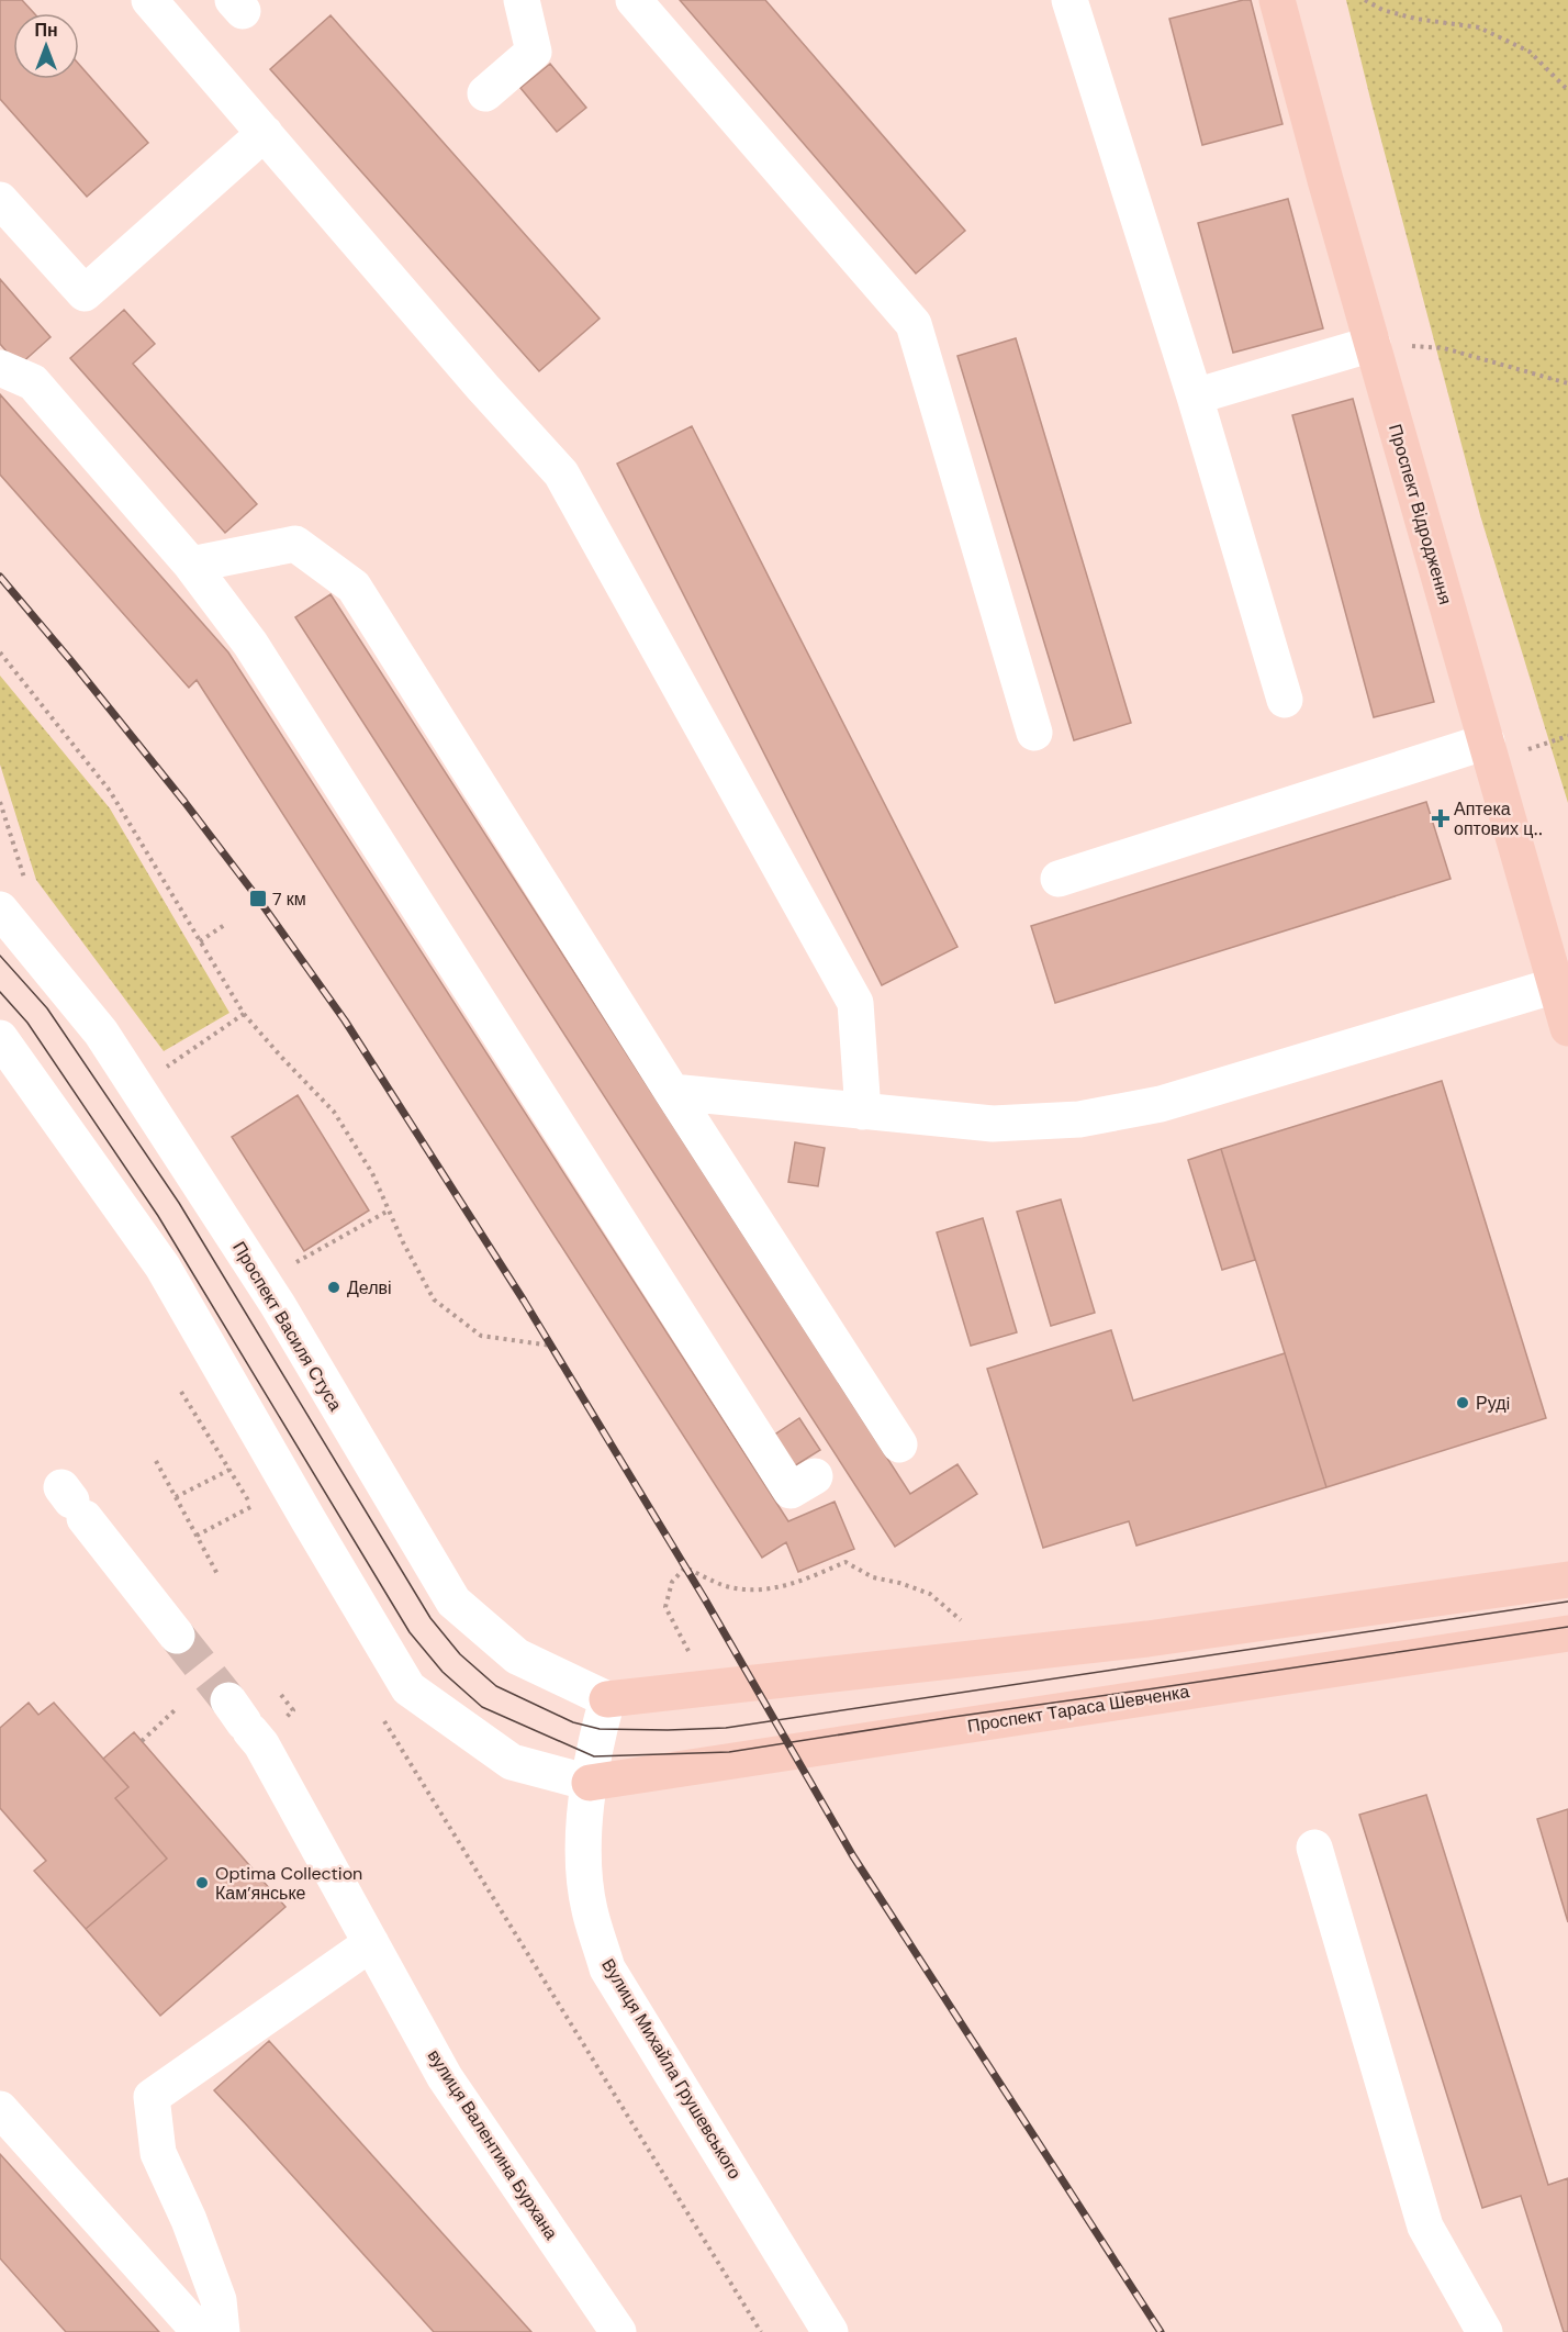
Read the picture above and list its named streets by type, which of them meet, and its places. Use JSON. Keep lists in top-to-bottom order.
{
  "streets": {
    "main road": ["Проспект Відродження", "Проспект Тараса Шевченка"],
    "street": ["Проспект Василя Стуса", "Вулиця Михайла Грушевського", "вулиця Валентина Бурхана"]
  },
  "crossings": [
    ["Проспект Тараса Шевченка", "Вулиця Михайла Грушевського"]
  ],
  "places": {
    "health": ["Аптека оптових ц‥"],
    "transit": ["7 км"],
    "other": ["Делві", "Рудi", "Optima Collection Кам’янське"]
  },
  "north": "top"
}
